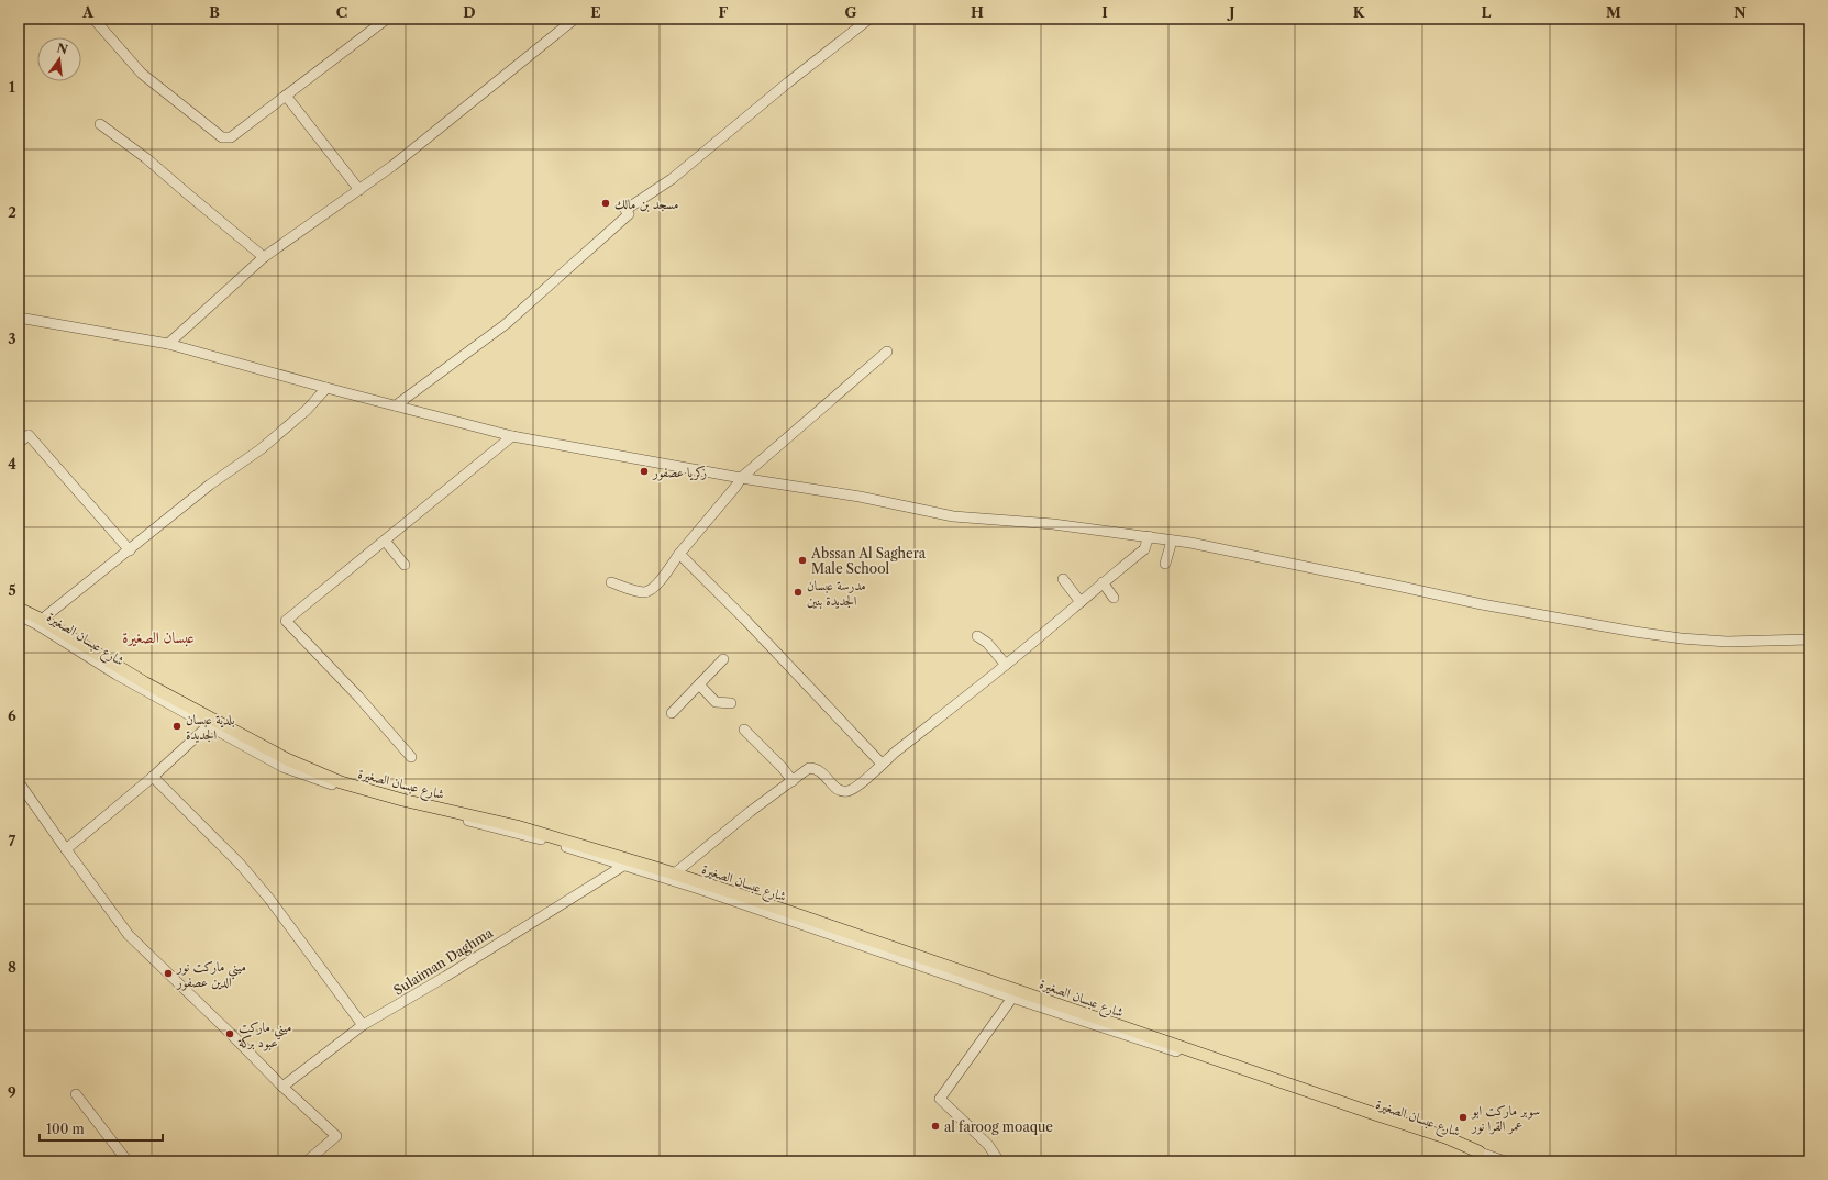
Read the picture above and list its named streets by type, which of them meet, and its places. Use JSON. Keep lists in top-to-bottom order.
{
  "streets": {
    "main road": ["شارع عبسان الصغيرة"],
    "street": ["Sulaiman Daghma"]
  },
  "crossings": [
    ["شارع عبسان الصغيرة", "Sulaiman Daghma"]
  ],
  "districts": ["عبسان الصغيرة"],
  "places": [
    "مسجد بن مالك",
    "زكريا عصفور",
    "Abssan Al Saghera Male School",
    "مدرسة عبسان الجديدة بنين",
    "بلدية عبسان الجديدة",
    "ميني ماركت نور الدين عصفور",
    "ميني ماركت عبود بركة",
    "سوبر ماركت ابو عمر القرا نور",
    "al faroog moaque"
  ],
  "scale_bar": "100 m",
  "north": "top",
  "grid": {
    "columns": [
      "A",
      "B",
      "C",
      "D",
      "E",
      "F",
      "G",
      "H",
      "I",
      "J",
      "K",
      "L",
      "M",
      "N"
    ],
    "rows": [
      "1",
      "2",
      "3",
      "4",
      "5",
      "6",
      "7",
      "8",
      "9"
    ]
  }
}
